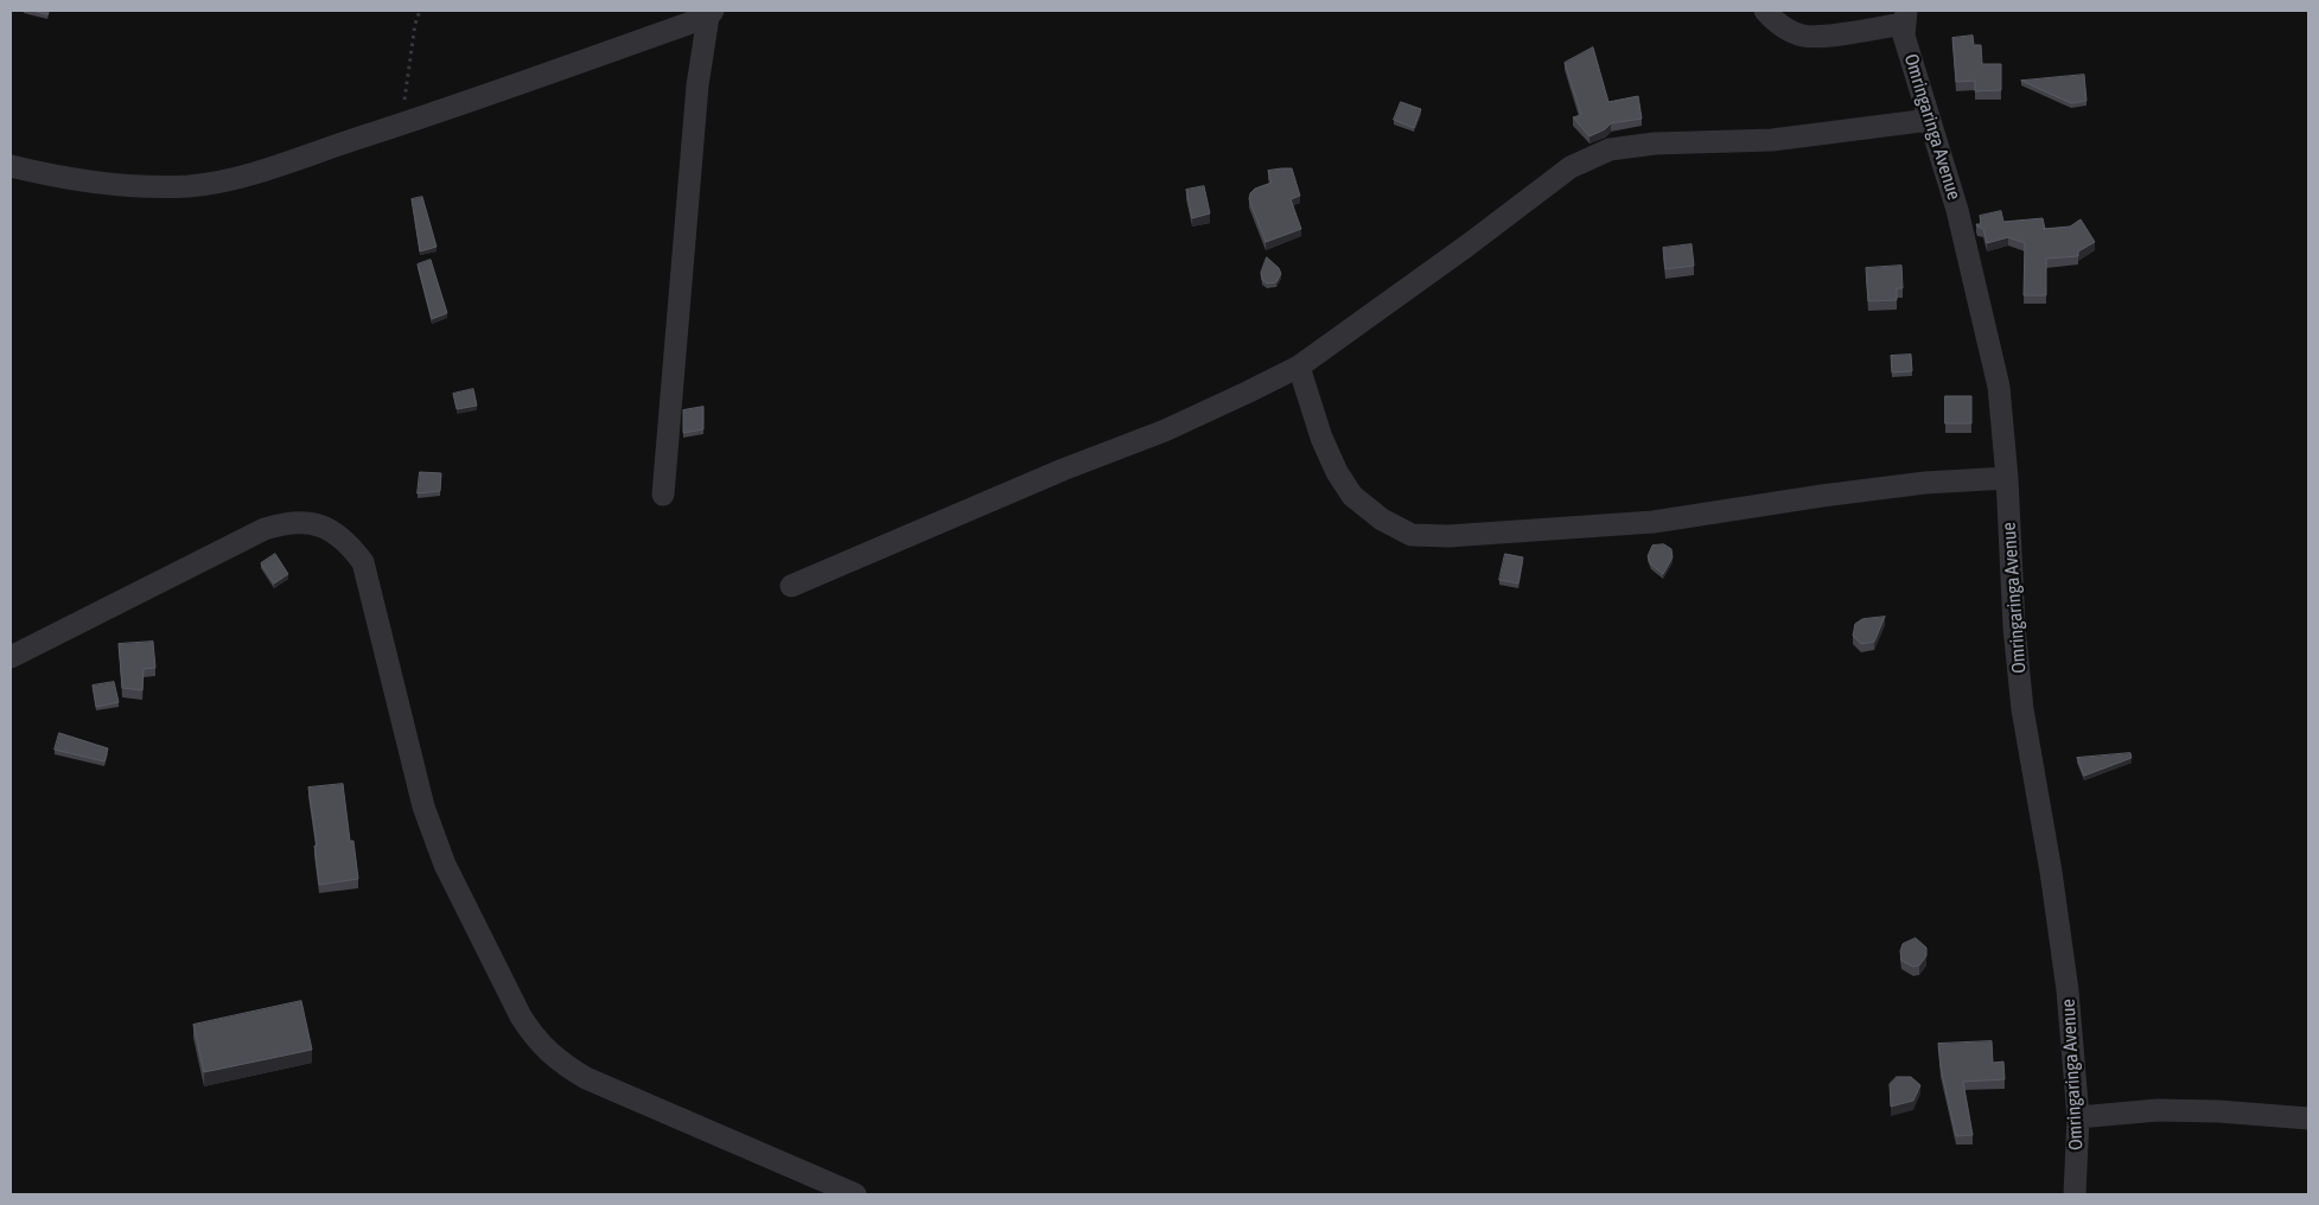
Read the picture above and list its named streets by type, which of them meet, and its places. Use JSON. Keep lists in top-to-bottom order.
{
  "streets": {
    "street": ["Omringaringa Avenue"]
  }
}
